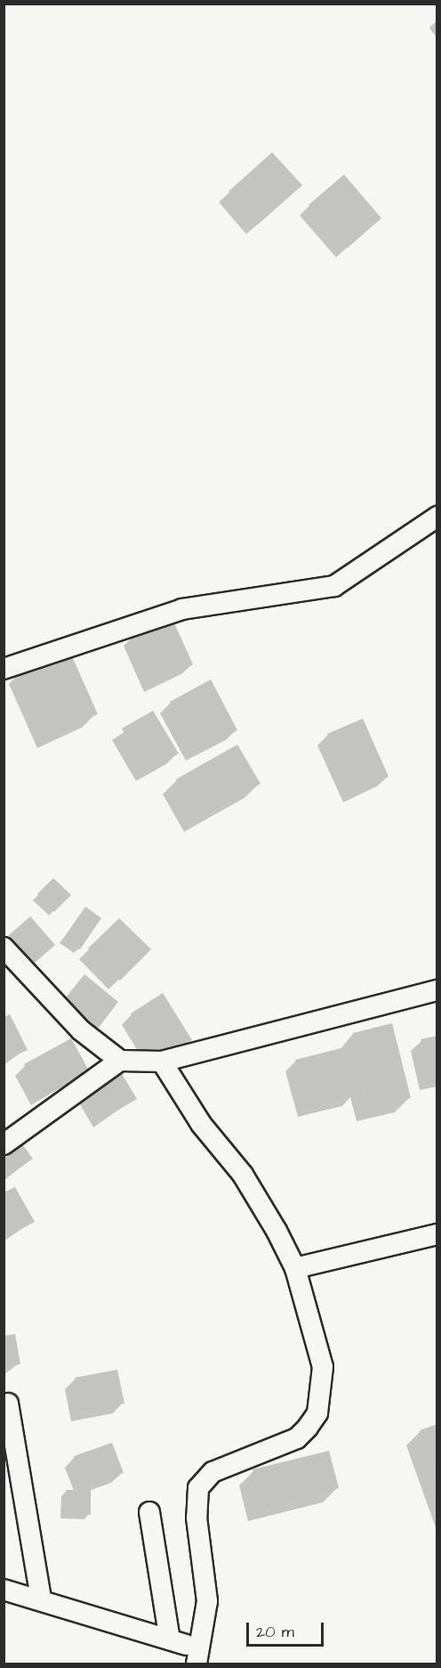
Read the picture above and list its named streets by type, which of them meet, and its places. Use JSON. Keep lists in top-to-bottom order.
{
  "scale_bar": "20 m"
}
